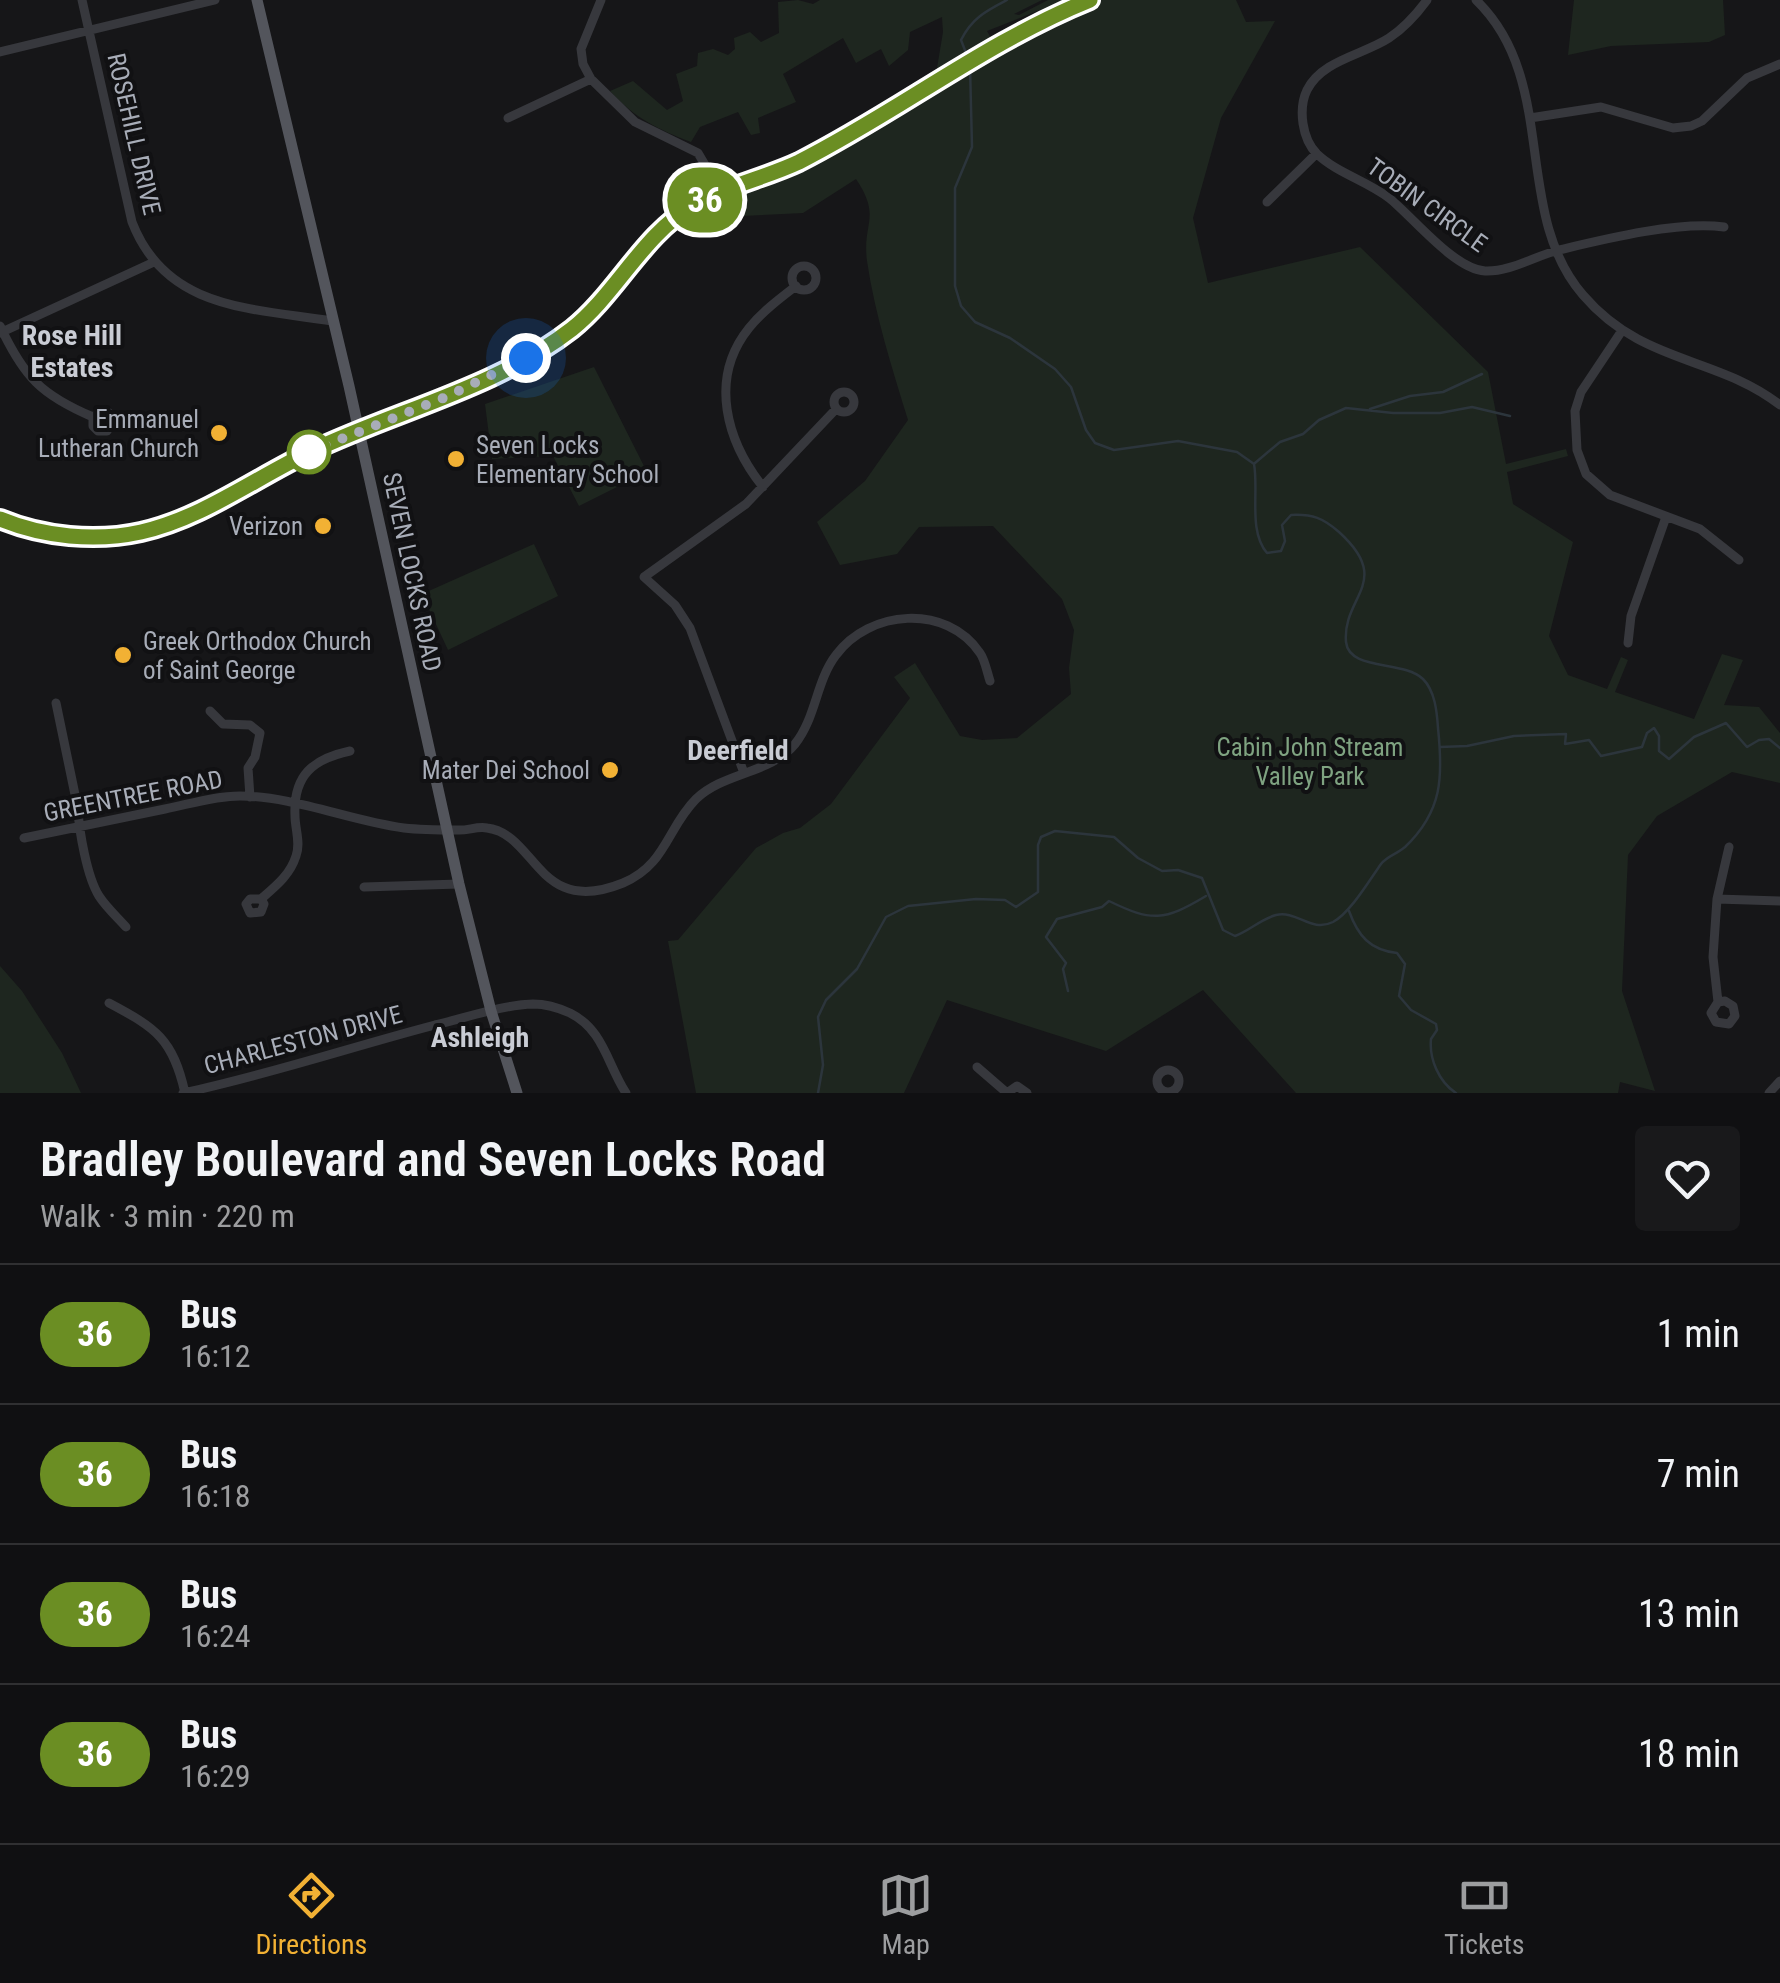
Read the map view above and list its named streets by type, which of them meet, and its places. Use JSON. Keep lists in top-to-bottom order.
{
  "streets": {
    "main road": ["SEVEN LOCKS ROAD"],
    "street": [
      "ROSEHILL DRIVE",
      "TOBIN CIRCLE",
      "GREENTREE ROAD",
      "CHARLESTON DRIVE"
    ]
  },
  "crossings": [
    ["ROSEHILL DRIVE", "SEVEN LOCKS ROAD"],
    ["SEVEN LOCKS ROAD", "GREENTREE ROAD"],
    ["SEVEN LOCKS ROAD", "CHARLESTON DRIVE"]
  ],
  "districts": ["Rose Hill Estates", "Deerfield", "Ashleigh"],
  "parks": ["Cabin John Stream Valley Park"],
  "places": [
    "Emmanuel Lutheran Church",
    "Seven Locks Elementary School",
    "Verizon",
    "Greek Orthodox Church of Saint George",
    "Mater Dei School"
  ],
  "lines": ["bus line 36"],
  "page": {
    "on_map": "36",
    "heading": ["Bradley Boulevard and Seven Locks Road", "Walk · 3 min · 220 m"],
    "list": [
      {
        "mark": "36",
        "name": "Bus",
        "note": "16:12",
        "value": "1 min"
      },
      {
        "mark": "36",
        "name": "Bus",
        "note": "16:18",
        "value": "7 min"
      },
      {
        "mark": "36",
        "name": "Bus",
        "note": "16:24",
        "value": "13 min"
      },
      {
        "mark": "36",
        "name": "Bus",
        "note": "16:29",
        "value": "18 min"
      }
    ],
    "tabs": ["Directions", "Map", "Tickets"]
  }
}
